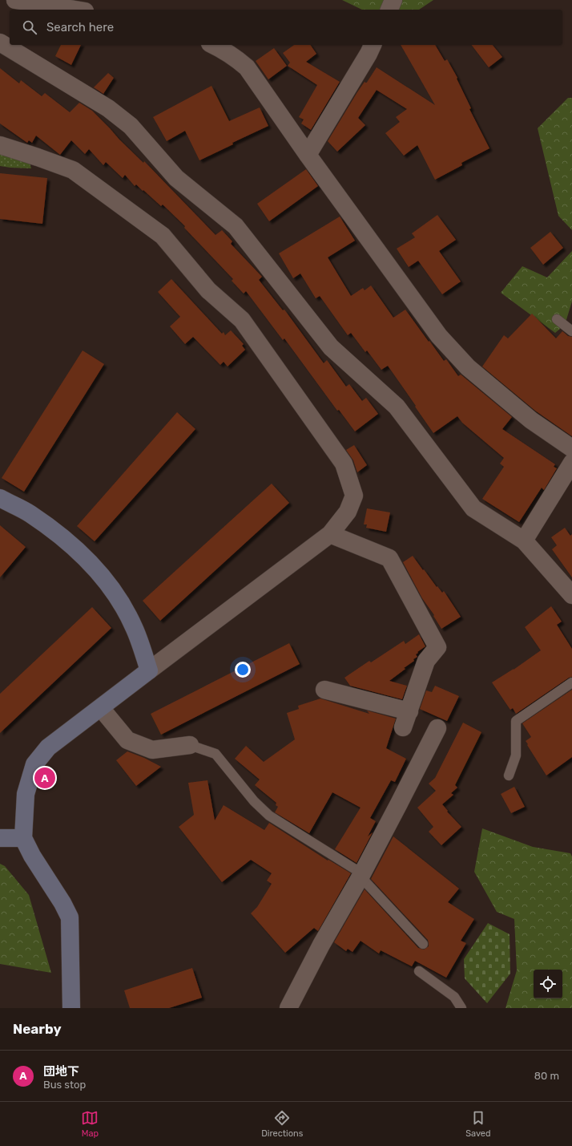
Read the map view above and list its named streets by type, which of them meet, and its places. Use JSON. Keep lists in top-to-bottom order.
{
  "page": {
    "search": "Search here",
    "pins": "A",
    "heading": "Nearby",
    "list": [
      {
        "mark": "A",
        "name": "団地下",
        "note": "Bus stop",
        "value": "80 m"
      }
    ],
    "nav": ["Map", "Directions", "Saved"]
  }
}
